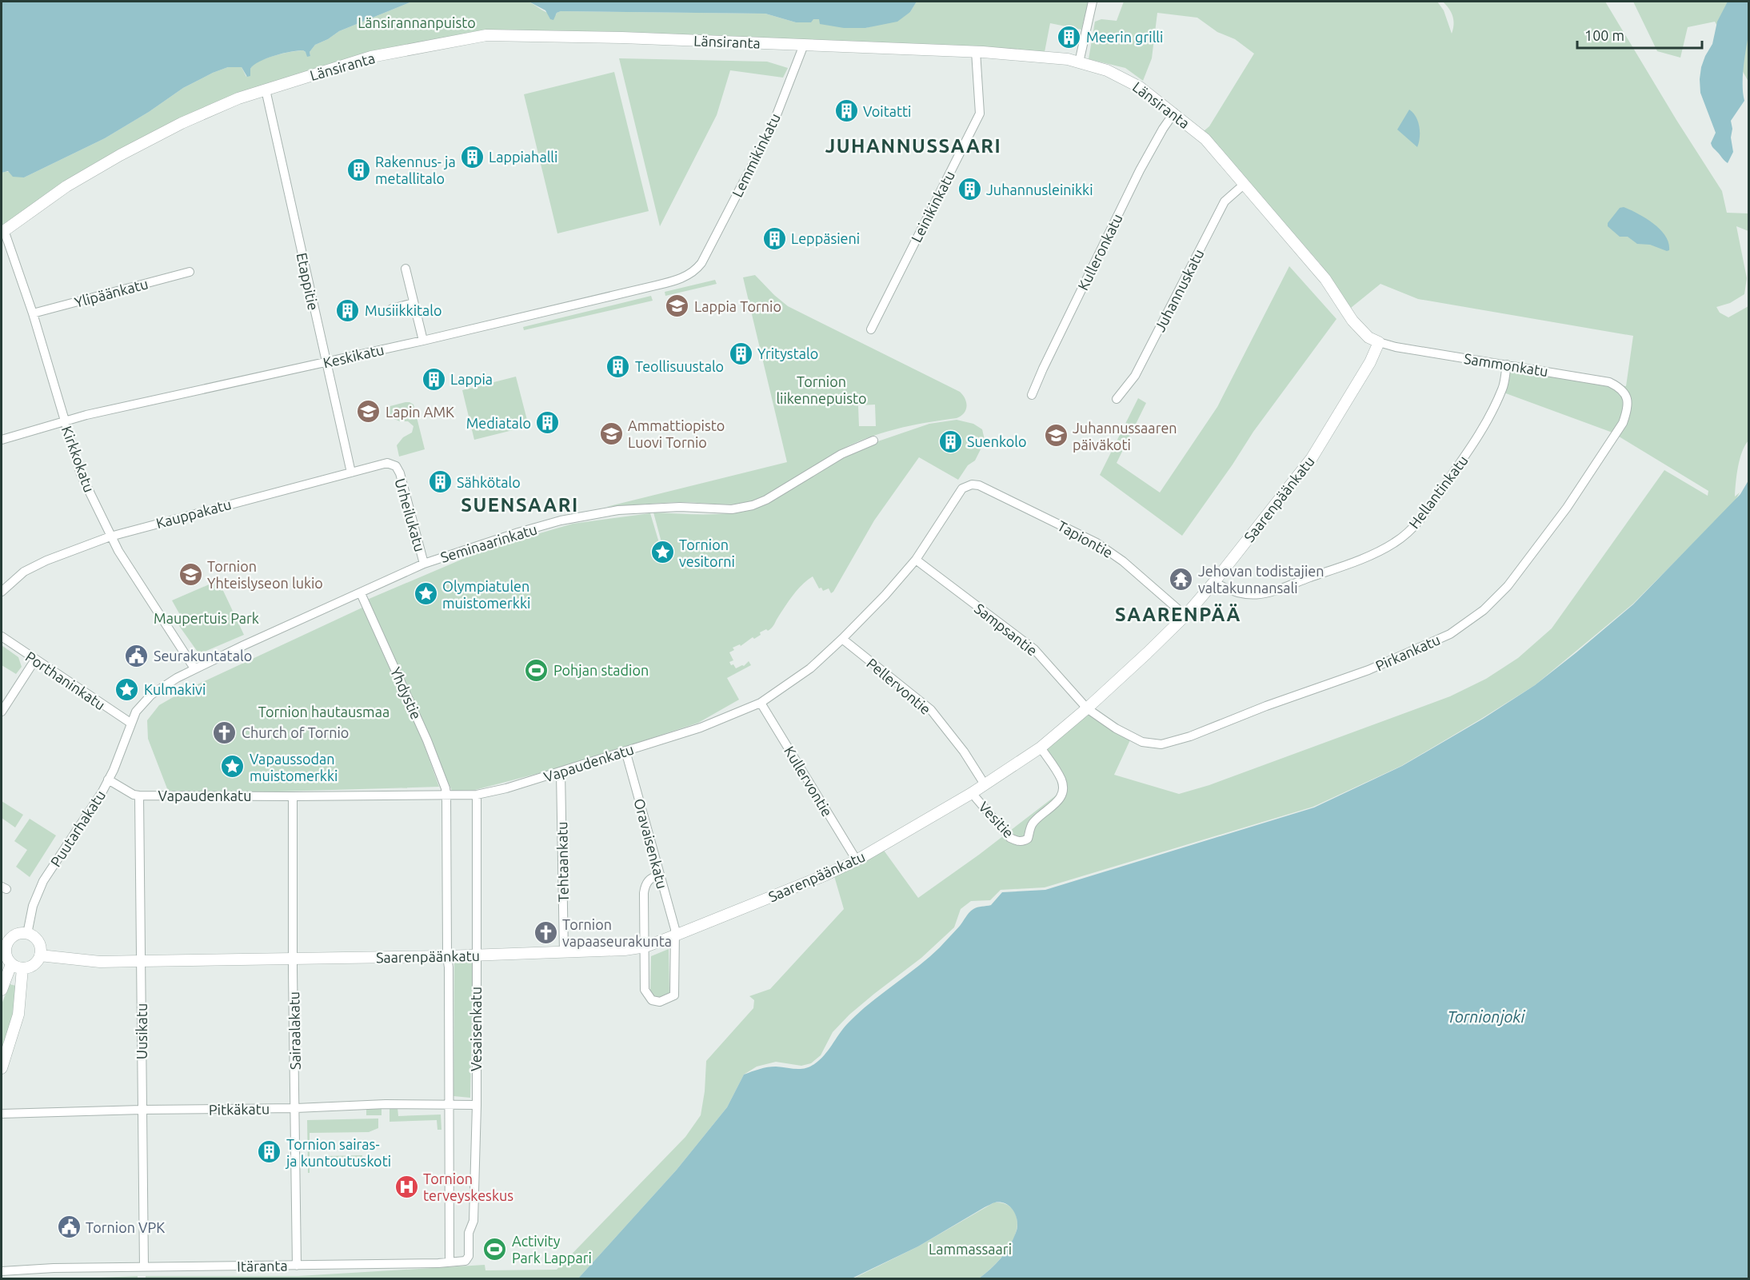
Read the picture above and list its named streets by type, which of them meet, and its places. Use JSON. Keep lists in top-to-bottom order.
{
  "streets": {
    "street": [
      "Länsiranta",
      "Lemmikinkatu",
      "Leinikinkatu",
      "Kulleronkatu",
      "Etappitie",
      "Juhannuskatu",
      "Ylipäänkatu",
      "Keskikatu",
      "Sammonkatu",
      "Kirkkokatu",
      "Hellantinkatu",
      "Saarenpäänkatu",
      "Kauppakatu",
      "Urheilukatu",
      "Tapiontie",
      "Seminaarinkatu",
      "Sampsantie",
      "Pirkankatu",
      "Porthaninkatu",
      "Pellervontie",
      "Yhdystie",
      "Vapaudenkatu",
      "Kullervontie",
      "Vesitie",
      "Puutarhakatu",
      "Oravaisenkatu",
      "Tehtaankatu",
      "Vesaisenkatu",
      "Sairaalakatu",
      "Uusikatu",
      "Pitkäkatu",
      "Itäranta"
    ]
  },
  "crossings": [
    ["Länsiranta", "Lemmikinkatu"],
    ["Länsiranta", "Leinikinkatu"],
    ["Länsiranta", "Kulleronkatu"],
    ["Länsiranta", "Etappitie"],
    ["Länsiranta", "Juhannuskatu"],
    ["Länsiranta", "Sammonkatu"],
    ["Länsiranta", "Kirkkokatu"],
    ["Länsiranta", "Saarenpäänkatu"],
    ["Lemmikinkatu", "Keskikatu"],
    ["Etappitie", "Keskikatu"],
    ["Etappitie", "Kauppakatu"],
    ["Ylipäänkatu", "Kirkkokatu"],
    ["Keskikatu", "Kirkkokatu"],
    ["Sammonkatu", "Hellantinkatu"],
    ["Sammonkatu", "Saarenpäänkatu"],
    ["Sammonkatu", "Pirkankatu"],
    ["Kirkkokatu", "Kauppakatu"],
    ["Kirkkokatu", "Seminaarinkatu"],
    ["Hellantinkatu", "Saarenpäänkatu"],
    ["Saarenpäänkatu", "Tapiontie"],
    ["Saarenpäänkatu", "Sampsantie"],
    ["Saarenpäänkatu", "Pirkankatu"],
    ["Saarenpäänkatu", "Pellervontie"],
    ["Saarenpäänkatu", "Kullervontie"],
    ["Saarenpäänkatu", "Vesitie"],
    ["Saarenpäänkatu", "Puutarhakatu"],
    ["Saarenpäänkatu", "Oravaisenkatu"],
    ["Saarenpäänkatu", "Tehtaankatu"],
    ["Saarenpäänkatu", "Vesaisenkatu"],
    ["Saarenpäänkatu", "Sairaalakatu"],
    ["Saarenpäänkatu", "Uusikatu"],
    ["Kauppakatu", "Urheilukatu"],
    ["Urheilukatu", "Seminaarinkatu"],
    ["Tapiontie", "Vapaudenkatu"],
    ["Seminaarinkatu", "Porthaninkatu"],
    ["Seminaarinkatu", "Yhdystie"],
    ["Seminaarinkatu", "Puutarhakatu"],
    ["Sampsantie", "Pirkankatu"],
    ["Sampsantie", "Vapaudenkatu"],
    ["Porthaninkatu", "Puutarhakatu"],
    ["Pellervontie", "Vapaudenkatu"],
    ["Yhdystie", "Vapaudenkatu"],
    ["Yhdystie", "Vesaisenkatu"],
    ["Vapaudenkatu", "Kullervontie"],
    ["Vapaudenkatu", "Puutarhakatu"],
    ["Vapaudenkatu", "Oravaisenkatu"],
    ["Vapaudenkatu", "Tehtaankatu"],
    ["Vapaudenkatu", "Vesaisenkatu"],
    ["Vapaudenkatu", "Sairaalakatu"],
    ["Vapaudenkatu", "Uusikatu"],
    ["Vesaisenkatu", "Pitkäkatu"],
    ["Vesaisenkatu", "Itäranta"],
    ["Sairaalakatu", "Pitkäkatu"],
    ["Sairaalakatu", "Itäranta"],
    ["Uusikatu", "Pitkäkatu"],
    ["Uusikatu", "Itäranta"]
  ],
  "districts": ["JUHANNUSSAARI", "SUENSAARI", "SAARENPÄÄ"],
  "water": ["Tornionjoki"],
  "parks": [
    "Länsirannanpuisto",
    "Tornion liikennepuisto",
    "Maupertuis Park",
    "Tornion hautausmaa",
    "Lammassaari"
  ],
  "places": {
    "building": [
      "Meerin grilli",
      "Voitatti",
      "Lappiahalli",
      "Rakennus- ja metallitalo",
      "Juhannusleinikki",
      "Leppäsieni",
      "Musiikkitalo",
      "Yritystalo",
      "Teollisuustalo",
      "Lappia",
      "Mediatalo",
      "Suenkolo",
      "Sähkötalo",
      "Tornion sairas- ja kuntoutuskoti"
    ],
    "school or university": [
      "Lappia Tornio",
      "Lapin AMK",
      "Ammattiopisto Luovi Tornio",
      "Juhannussaaren päiväkoti",
      "Tornion Yhteislyseon lukio"
    ],
    "place": [
      "Tornion vesitorni",
      "Olympiatulen muistomerkki",
      "Kulmakivi",
      "Vapaussodan muistomerkki"
    ],
    "temple": ["Jehovan todistajien valtakunnansali"],
    "public building": ["Seurakuntatalo", "Tornion VPK"],
    "sports": ["Pohjan stadion", "Activity Park Lappari"],
    "church": ["Church of Tornio", "Tornion vapaaseurakunta"],
    "hospital": ["Tornion terveyskeskus"]
  },
  "scale_bar": "100 m"
}
